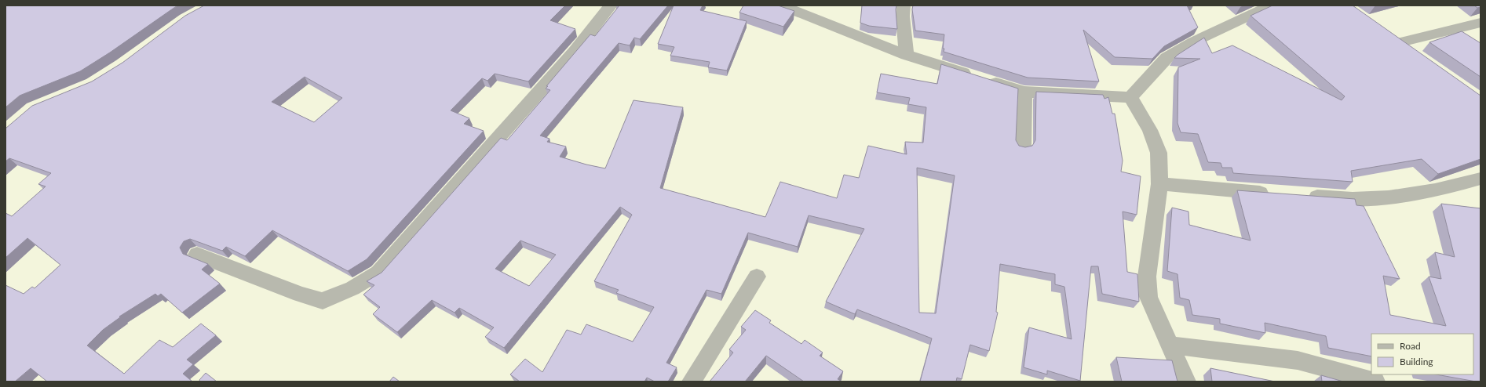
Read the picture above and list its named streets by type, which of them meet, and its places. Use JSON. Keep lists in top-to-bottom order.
{
  "legend": ["Road", "Building"]
}
